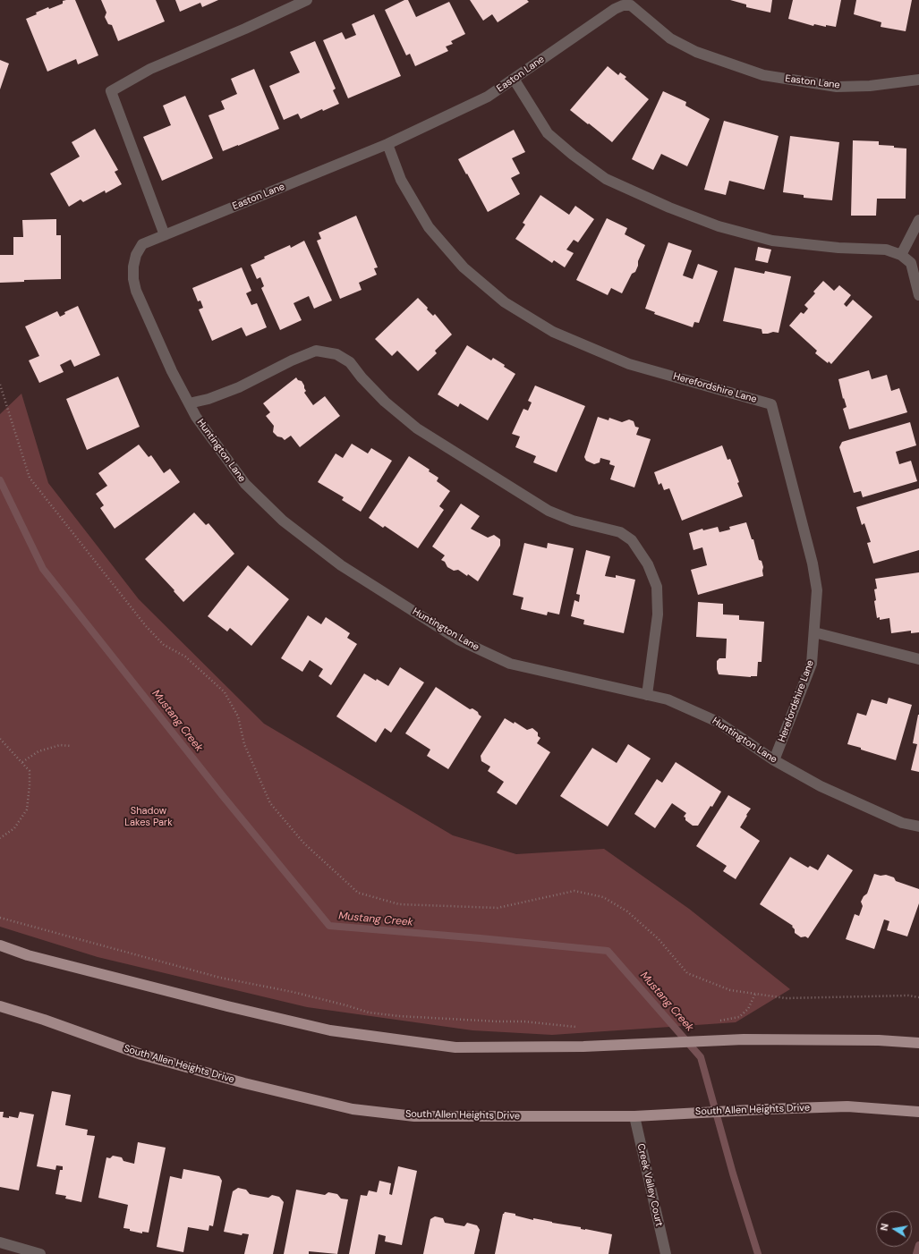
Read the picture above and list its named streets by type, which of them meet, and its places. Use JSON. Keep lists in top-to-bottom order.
{
  "streets": {
    "main road": ["South Allen Heights Drive"],
    "street": [
      "Easton Lane",
      "Herefordshire Lane",
      "Huntington Lane",
      "Creek Valley Court"
    ]
  },
  "crossings": [
    ["Easton Lane", "Herefordshire Lane"],
    ["Easton Lane", "Huntington Lane"],
    ["Herefordshire Lane", "Huntington Lane"],
    ["South Allen Heights Drive", "Creek Valley Court"]
  ],
  "water": ["Mustang Creek"],
  "parks": ["Shadow Lakes Park"],
  "north": "left"
}
